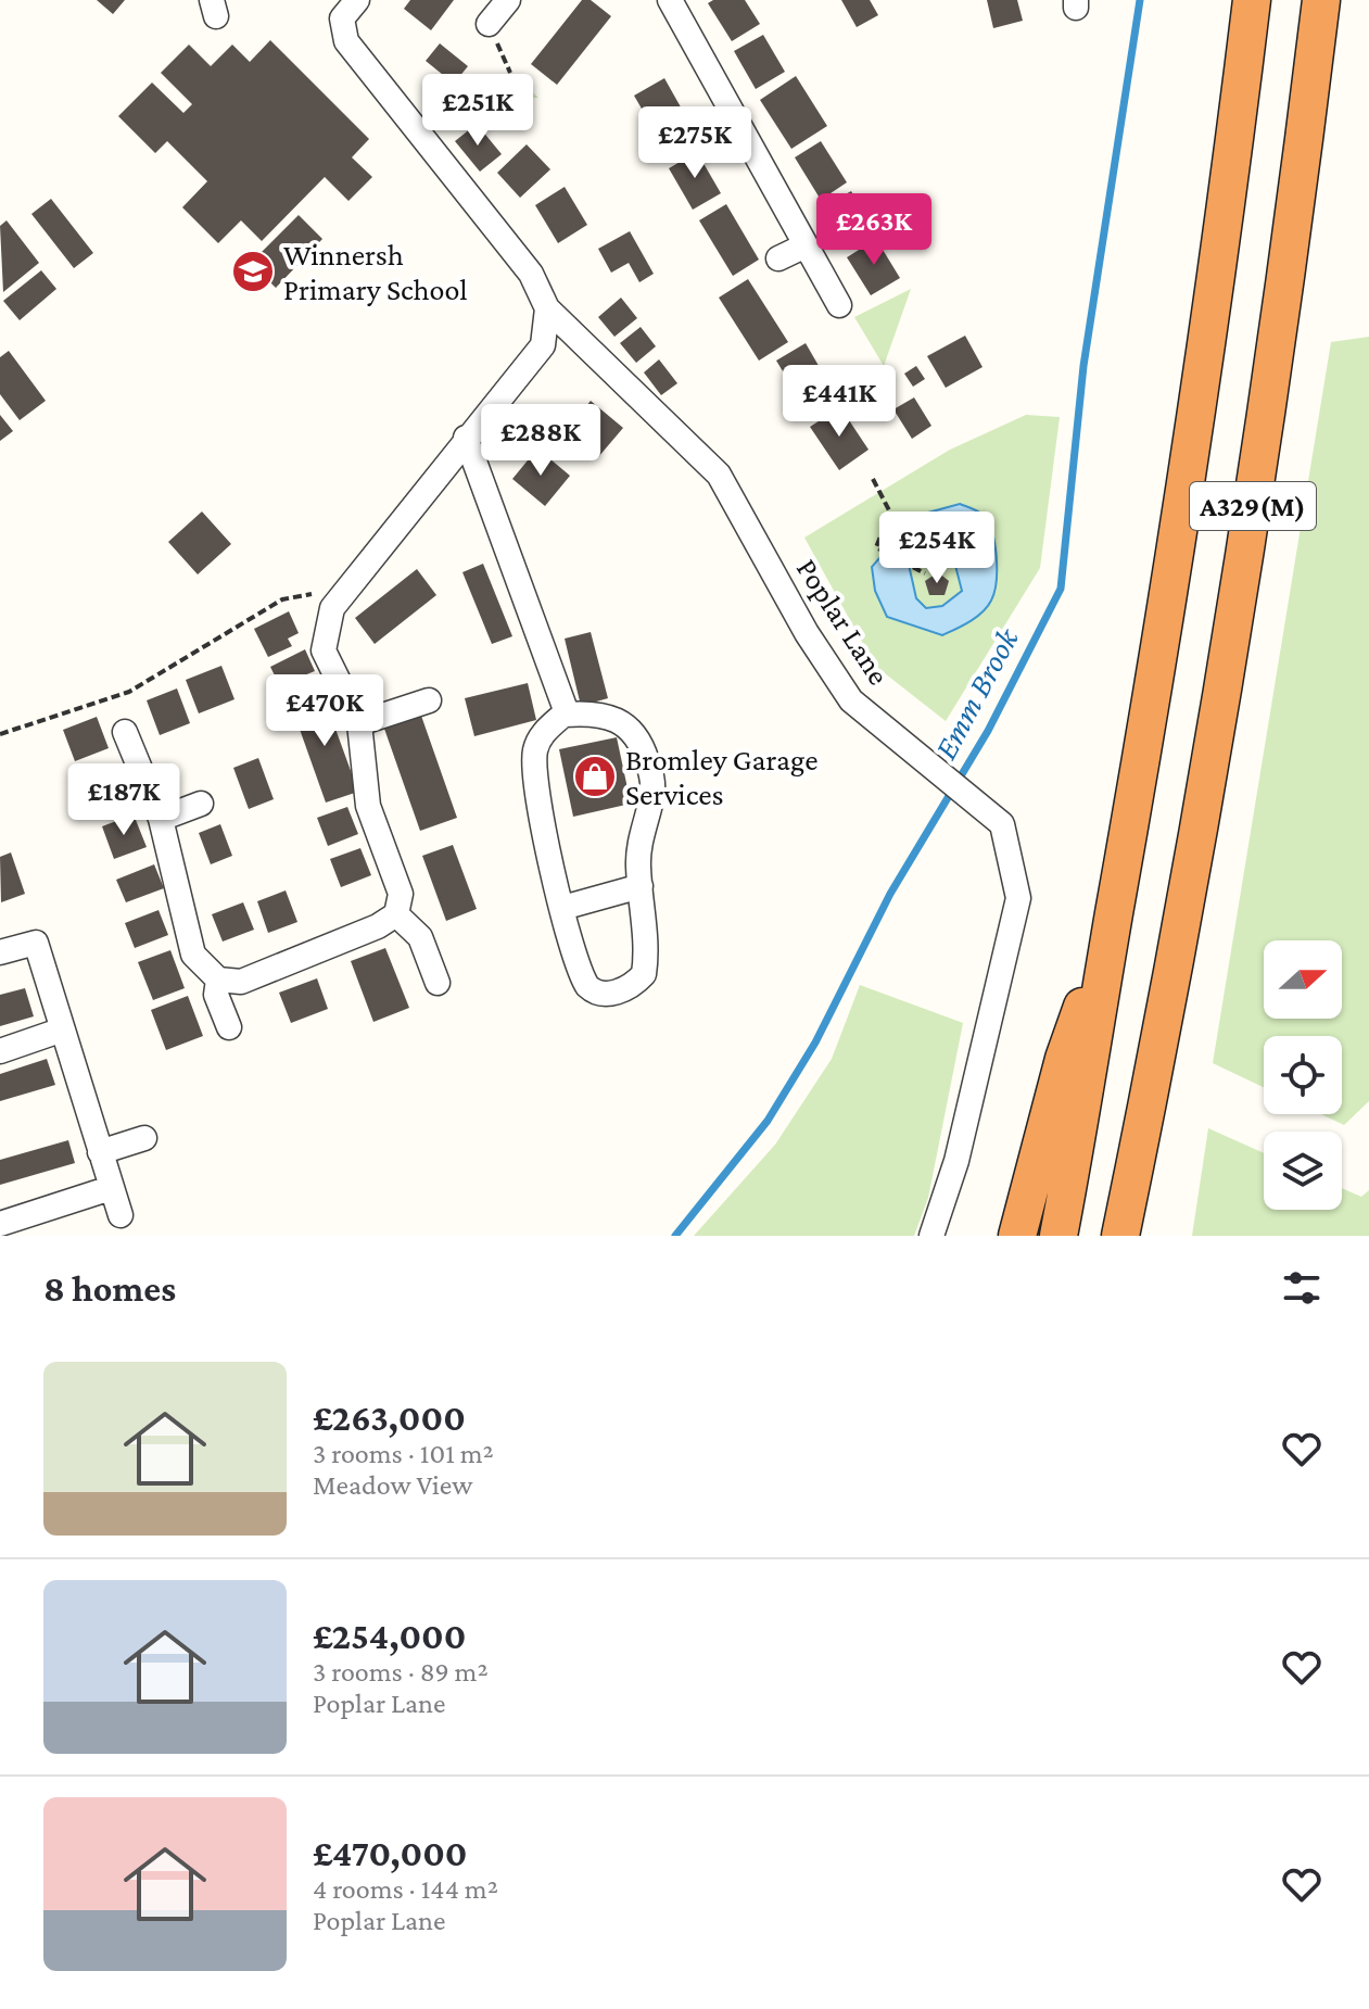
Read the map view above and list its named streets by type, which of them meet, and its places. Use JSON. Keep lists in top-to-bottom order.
{
  "streets": {
    "highway": ["A329(M)"],
    "street": ["Poplar Lane"]
  },
  "water": ["Emm Brook"],
  "places": {
    "school or university": ["Winnersh Primary School"],
    "shop": ["Bromley Garage Services"]
  },
  "north": "right",
  "page": {
    "price": [
      "£251K",
      "£275K",
      "£263K",
      "£441K",
      "£288K",
      "£254K",
      "£470K",
      "£187K"
    ],
    "heading": "8 homes",
    "list": [
      {
        "name": "£263,000",
        "note": "3 rooms · 101 m² · Meadow View"
      },
      {
        "name": "£254,000",
        "note": "3 rooms · 89 m² · Poplar Lane"
      },
      {
        "name": "£470,000",
        "note": "4 rooms · 144 m² · Poplar Lane"
      }
    ]
  }
}
